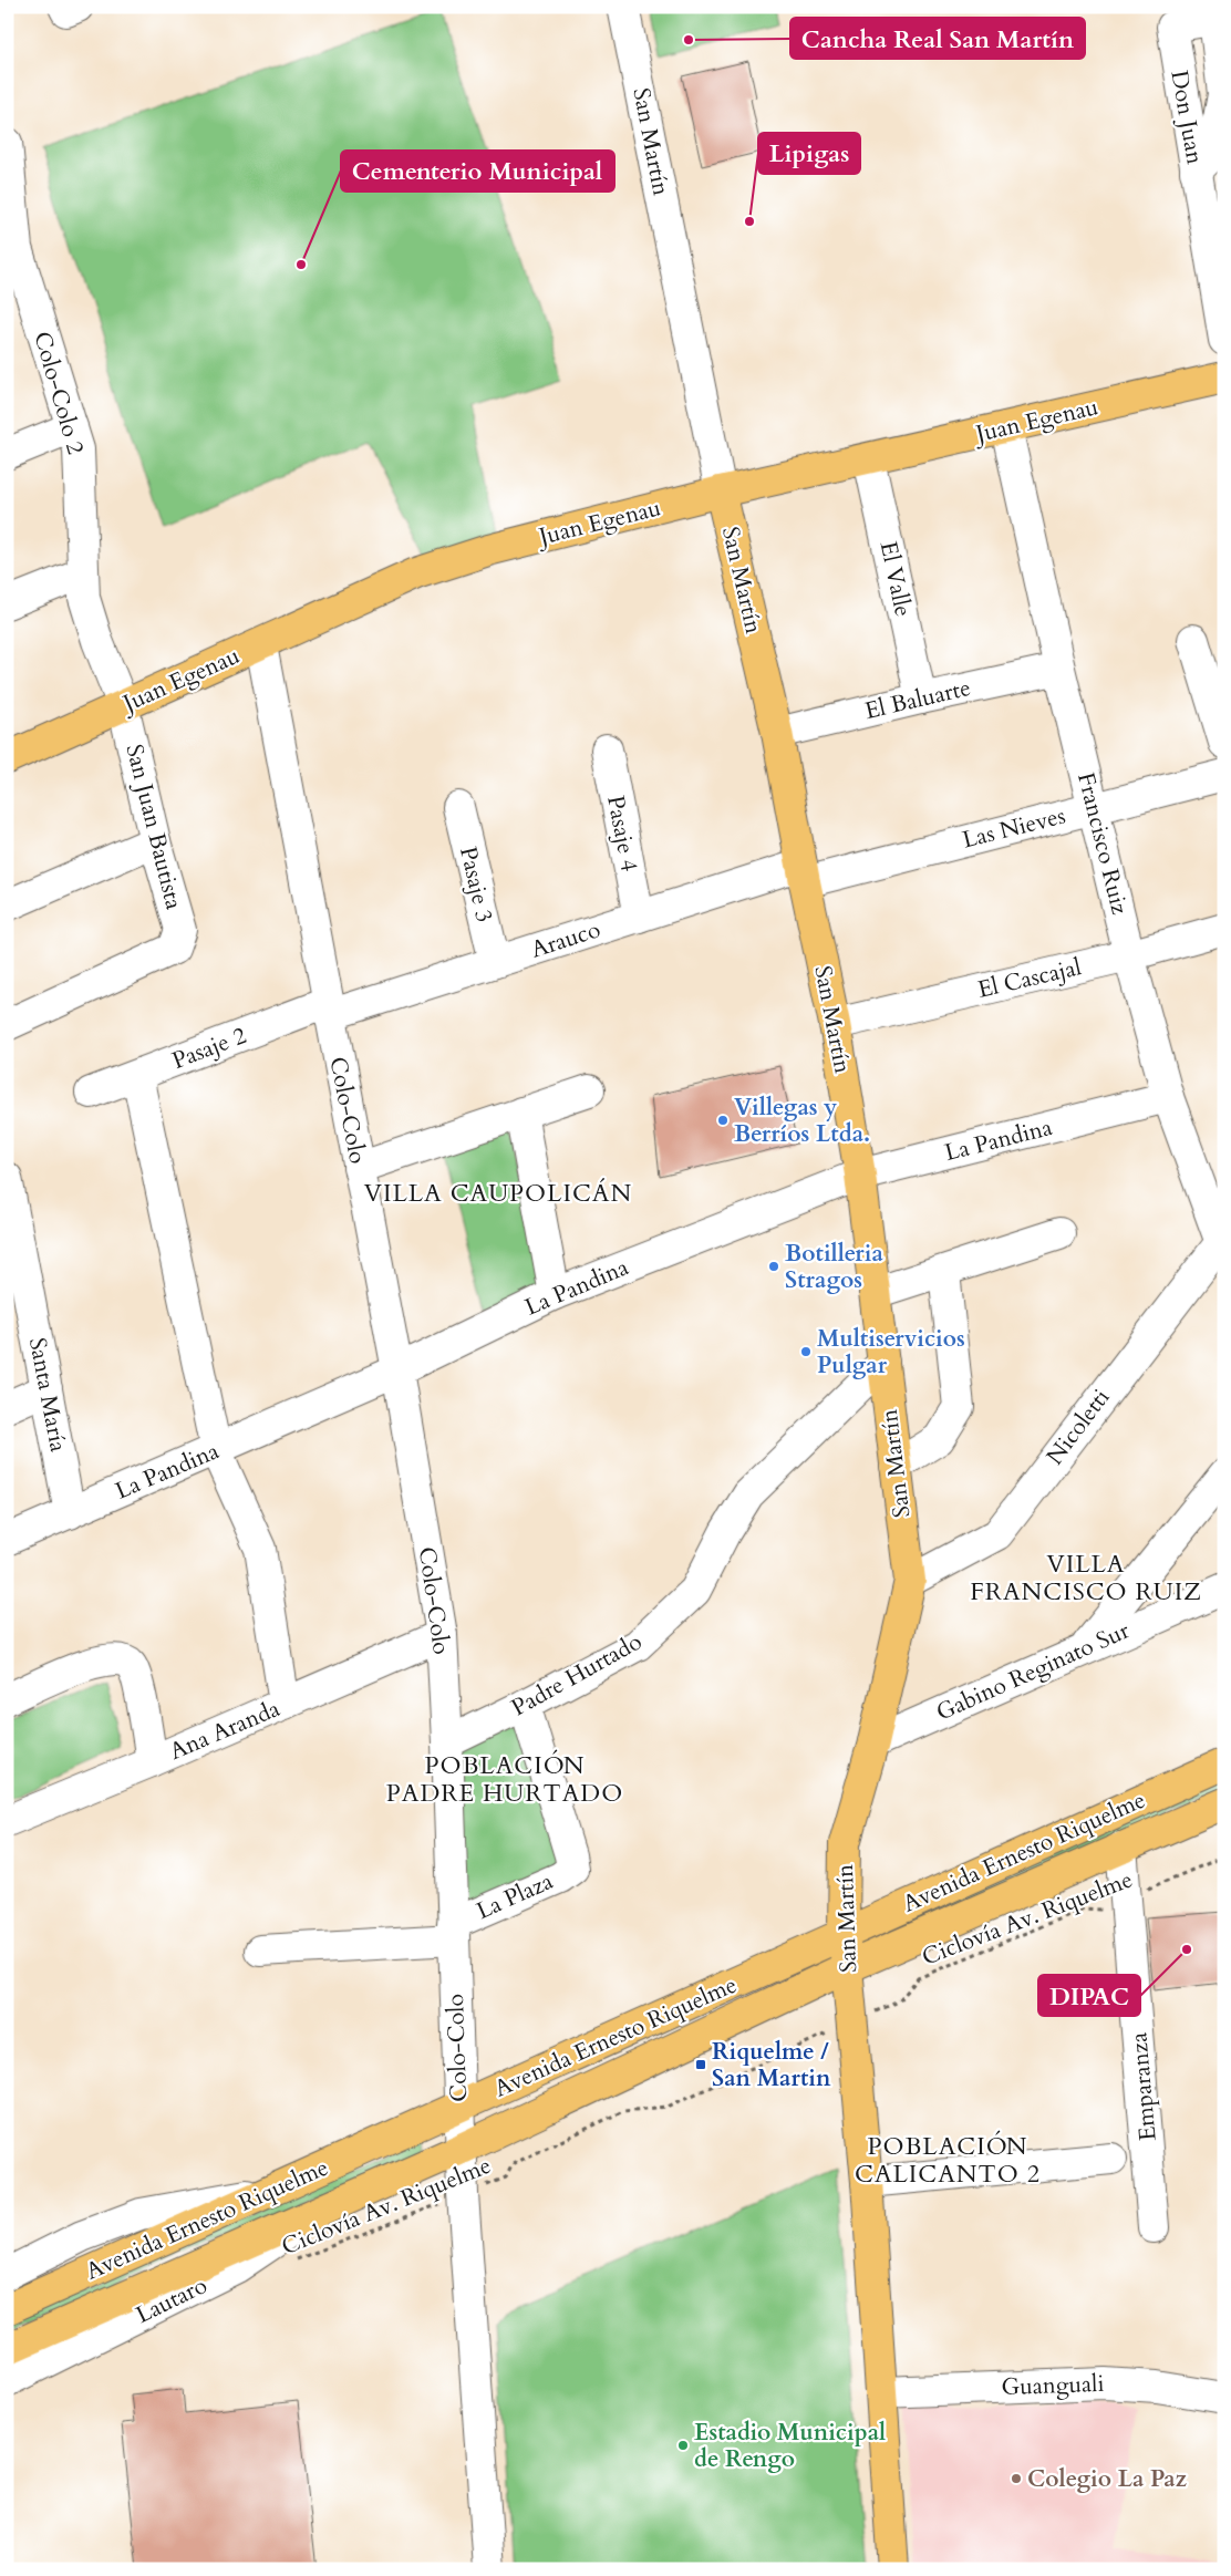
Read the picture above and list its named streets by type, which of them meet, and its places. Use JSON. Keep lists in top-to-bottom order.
{
  "streets": {
    "main road": ["San Martín", "Juan Egenau", "Avenida Ernesto Riquelme"],
    "street": [
      "Don Juan",
      "Colo-Colo 2",
      "El Valle",
      "El Baluarte",
      "San Juan Bautista",
      "Las Nieves",
      "Pasaje 4",
      "Francisco Ruiz",
      "Pasaje 3",
      "Arauco",
      "El Cascajal",
      "Pasaje 2",
      "Colo-Colo",
      "La Pandina",
      "Santa María",
      "Nicoletti",
      "Gabino Reginato Sur",
      "Padre Hurtado",
      "Ana Aranda",
      "La Plaza",
      "Emparanza",
      "Lautaro",
      "Guanguali"
    ],
    "path": ["Ciclovía Av. Riquelme"]
  },
  "crossings": [
    ["San Martín", "Juan Egenau"],
    ["San Martín", "El Baluarte"],
    ["San Martín", "Las Nieves"],
    ["San Martín", "Arauco"],
    ["San Martín", "El Cascajal"],
    ["San Martín", "La Pandina"],
    ["San Martín", "Nicoletti"],
    ["San Martín", "Gabino Reginato Sur"],
    ["San Martín", "Padre Hurtado"],
    ["San Martín", "Avenida Ernesto Riquelme"],
    ["San Martín", "Ciclovía Av. Riquelme"],
    ["San Martín", "Guanguali"],
    ["Colo-Colo 2", "Juan Egenau"],
    ["Colo-Colo 2", "San Juan Bautista"],
    ["Juan Egenau", "El Valle"],
    ["Juan Egenau", "San Juan Bautista"],
    ["Juan Egenau", "Francisco Ruiz"],
    ["Juan Egenau", "Colo-Colo"],
    ["El Valle", "El Baluarte"],
    ["El Baluarte", "Francisco Ruiz"],
    ["Las Nieves", "Francisco Ruiz"],
    ["Las Nieves", "Arauco"],
    ["Pasaje 4", "Arauco"],
    ["Francisco Ruiz", "El Cascajal"],
    ["Francisco Ruiz", "La Pandina"],
    ["Francisco Ruiz", "Nicoletti"],
    ["Pasaje 3", "Arauco"],
    ["Arauco", "Pasaje 2"],
    ["Arauco", "Colo-Colo"],
    ["Pasaje 2", "Colo-Colo"],
    ["Colo-Colo", "La Pandina"],
    ["Colo-Colo", "Padre Hurtado"],
    ["Colo-Colo", "Ana Aranda"],
    ["Colo-Colo", "Avenida Ernesto Riquelme"],
    ["Colo-Colo", "La Plaza"],
    ["Colo-Colo", "Ciclovía Av. Riquelme"],
    ["La Pandina", "Santa María"],
    ["Padre Hurtado", "La Plaza"],
    ["Avenida Ernesto Riquelme", "Emparanza"],
    ["Avenida Ernesto Riquelme", "Lautaro"],
    ["Ciclovía Av. Riquelme", "Emparanza"]
  ],
  "districts": [
    "VILLA CAUPOLICÁN",
    "VILLA FRANCISCO RUIZ",
    "POBLACIÓN PADRE HURTADO",
    "POBLACIÓN CALICANTO 2"
  ],
  "places": {
    "other": [
      "Cancha Real San Martín",
      "Lipigas",
      "Cementerio Municipal",
      "Villegas y Berríos Ltda.",
      "Botilleria Stragos",
      "Multiservicios Pulgar",
      "DIPAC",
      "Estadio Municipal de Rengo",
      "Colegio La Paz"
    ],
    "transit": ["Riquelme / San Martin"]
  }
}
